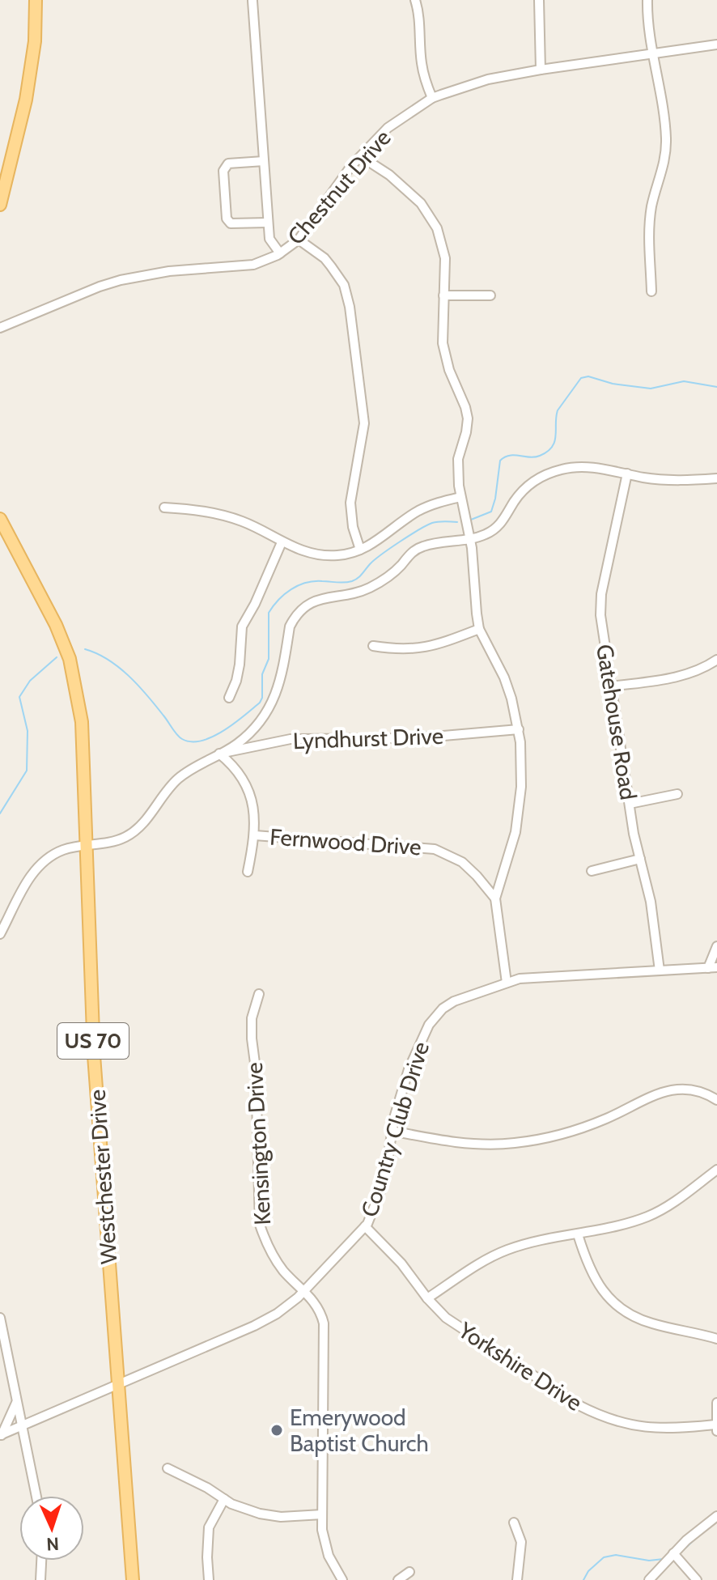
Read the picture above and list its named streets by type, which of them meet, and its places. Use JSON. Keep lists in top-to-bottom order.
{
  "streets": {
    "main road": ["US 70", "Westchester Drive"],
    "street": [
      "Chestnut Drive",
      "Gatehouse Road",
      "Lyndhurst Drive",
      "Fernwood Drive",
      "Country Club Drive",
      "Kensington Drive",
      "Yorkshire Drive"
    ]
  },
  "crossings": [
    ["Gatehouse Road", "Country Club Drive"],
    ["Country Club Drive", "Kensington Drive"],
    ["Country Club Drive", "Westchester Drive"],
    ["Country Club Drive", "Yorkshire Drive"]
  ],
  "places": ["Emerywood Baptist Church"],
  "north": "bottom"
}
